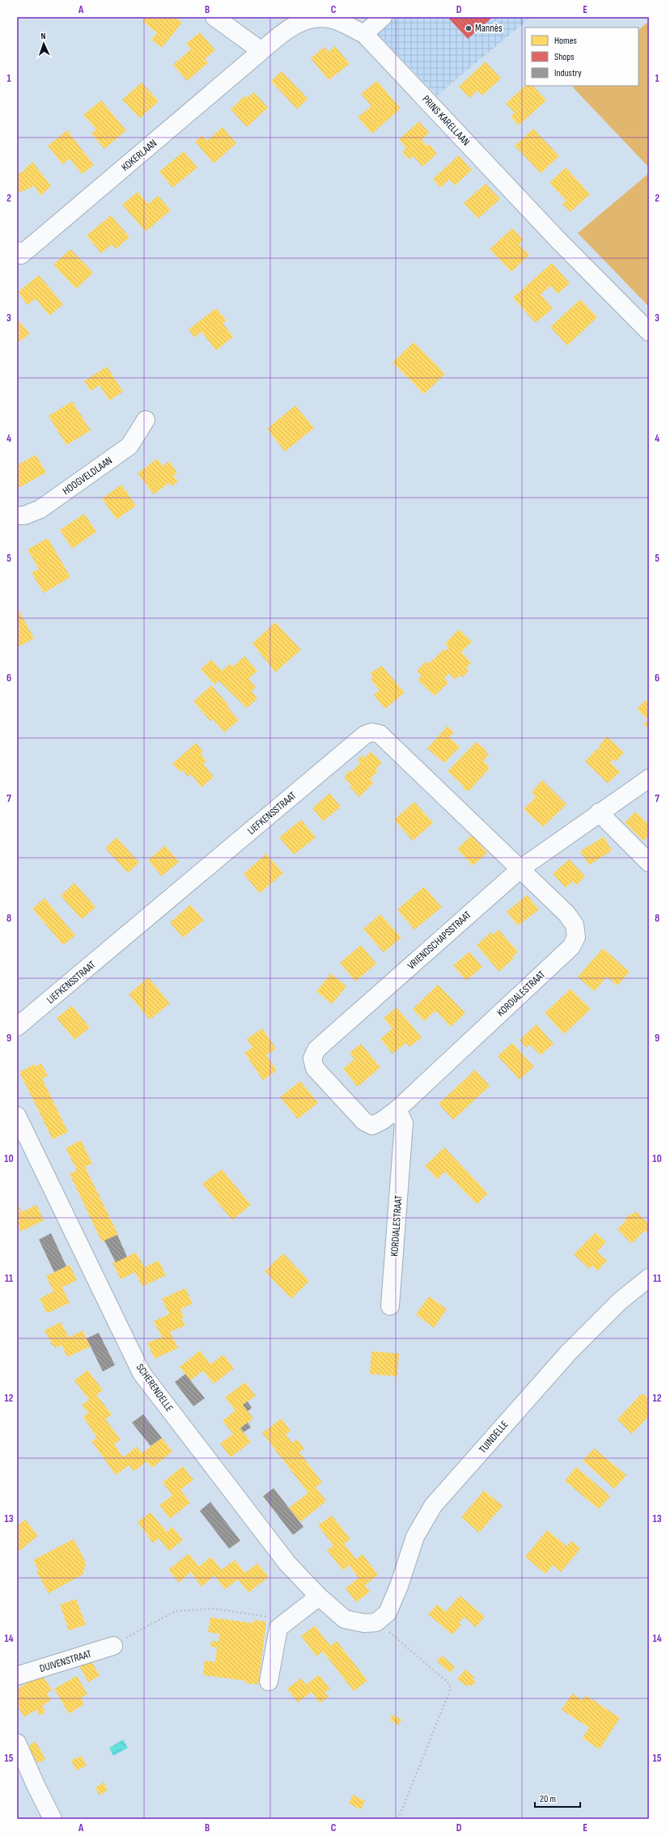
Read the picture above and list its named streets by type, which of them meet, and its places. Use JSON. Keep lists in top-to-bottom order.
{
  "streets": {
    "street": [
      "PRINS KARELLAAN",
      "KOKERLAAN",
      "HOOGVELDLAAN",
      "LIEFKENSSTRAAT",
      "VRIENDSCHAPSSTRAAT",
      "KORDIALESTRAAT",
      "SCHERENDELLE",
      "TUINDELLE",
      "DUIVENSTRAAT"
    ]
  },
  "crossings": [
    ["PRINS KARELLAAN", "KOKERLAAN"],
    ["LIEFKENSSTRAAT", "VRIENDSCHAPSSTRAAT"],
    ["LIEFKENSSTRAAT", "KORDIALESTRAAT"],
    ["VRIENDSCHAPSSTRAAT", "KORDIALESTRAAT"],
    ["SCHERENDELLE", "TUINDELLE"]
  ],
  "places": ["Mannès"],
  "legend": ["Homes", "Shops", "Industry"],
  "scale_bar": "20 m",
  "north": "top",
  "grid": {
    "columns": [
      "A",
      "B",
      "C",
      "D",
      "E"
    ],
    "rows": [
      "1",
      "2",
      "3",
      "4",
      "5",
      "6",
      "7",
      "8",
      "9",
      "10",
      "11",
      "12",
      "13",
      "14",
      "15"
    ]
  }
}
